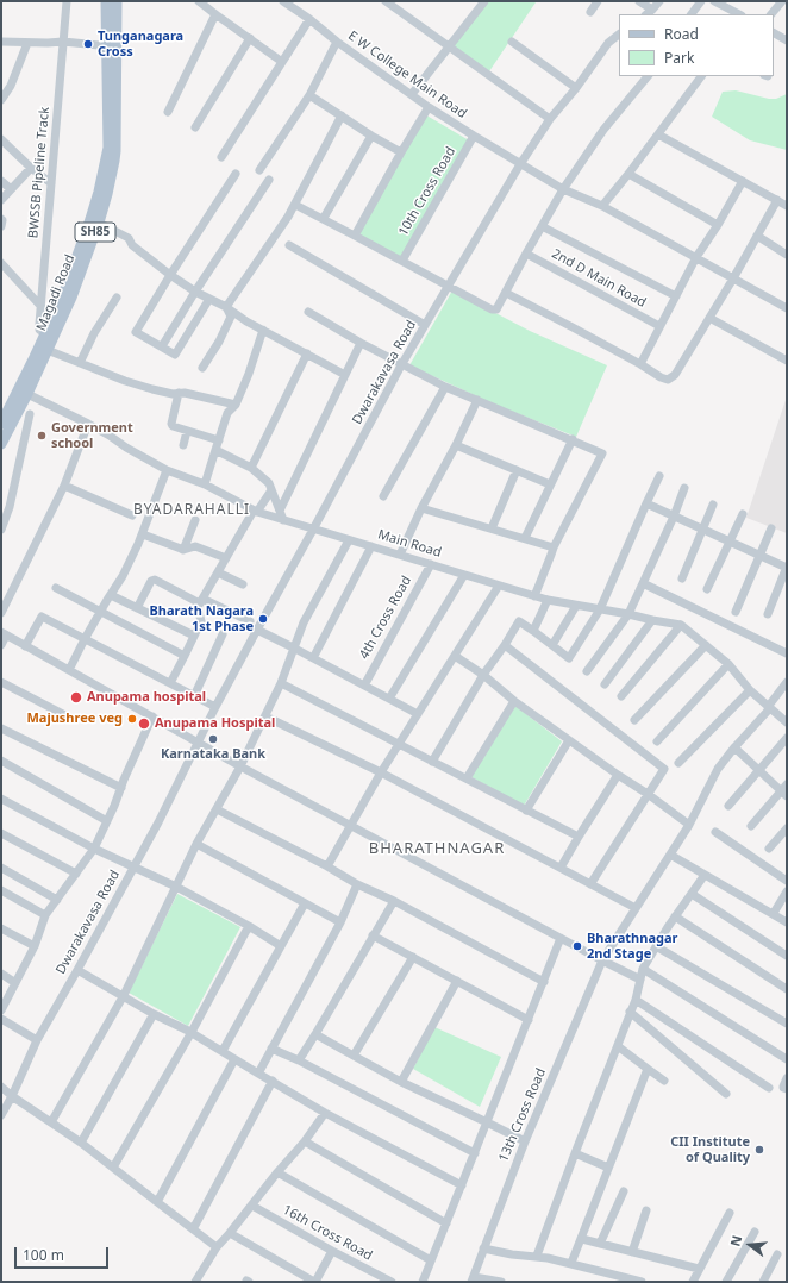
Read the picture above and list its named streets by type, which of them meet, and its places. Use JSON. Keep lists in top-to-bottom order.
{
  "streets": {
    "main road": ["SH85", "Magadi Road"],
    "street": [
      "E W College Main Road",
      "BWSSB Pipeline Track",
      "10th Cross Road",
      "2nd D Main Road",
      "Dwarakavasa Road",
      "Main Road",
      "4th Cross Road",
      "13th Cross Road",
      "16th Cross Road"
    ]
  },
  "crossings": [
    ["E W College Main Road", "10th Cross Road"],
    ["E W College Main Road", "Dwarakavasa Road"],
    ["BWSSB Pipeline Track", "Magadi Road"],
    ["Magadi Road", "Main Road"],
    ["Dwarakavasa Road", "Main Road"],
    ["Main Road", "4th Cross Road"]
  ],
  "districts": ["BYADARAHALLI", "BHARATHNAGAR"],
  "places": [
    "Tunganagara Cross",
    "Government school",
    "Bharath Nagara 1st Phase",
    "Anupama hospital",
    "Majushree veg",
    "Anupama Hospital",
    "Karnataka Bank",
    "Bharathnagar 2nd Stage",
    "CII Institute of Quality"
  ],
  "legend": ["Road", "Park"],
  "scale_bar": "100 m",
  "north": "left"
}
